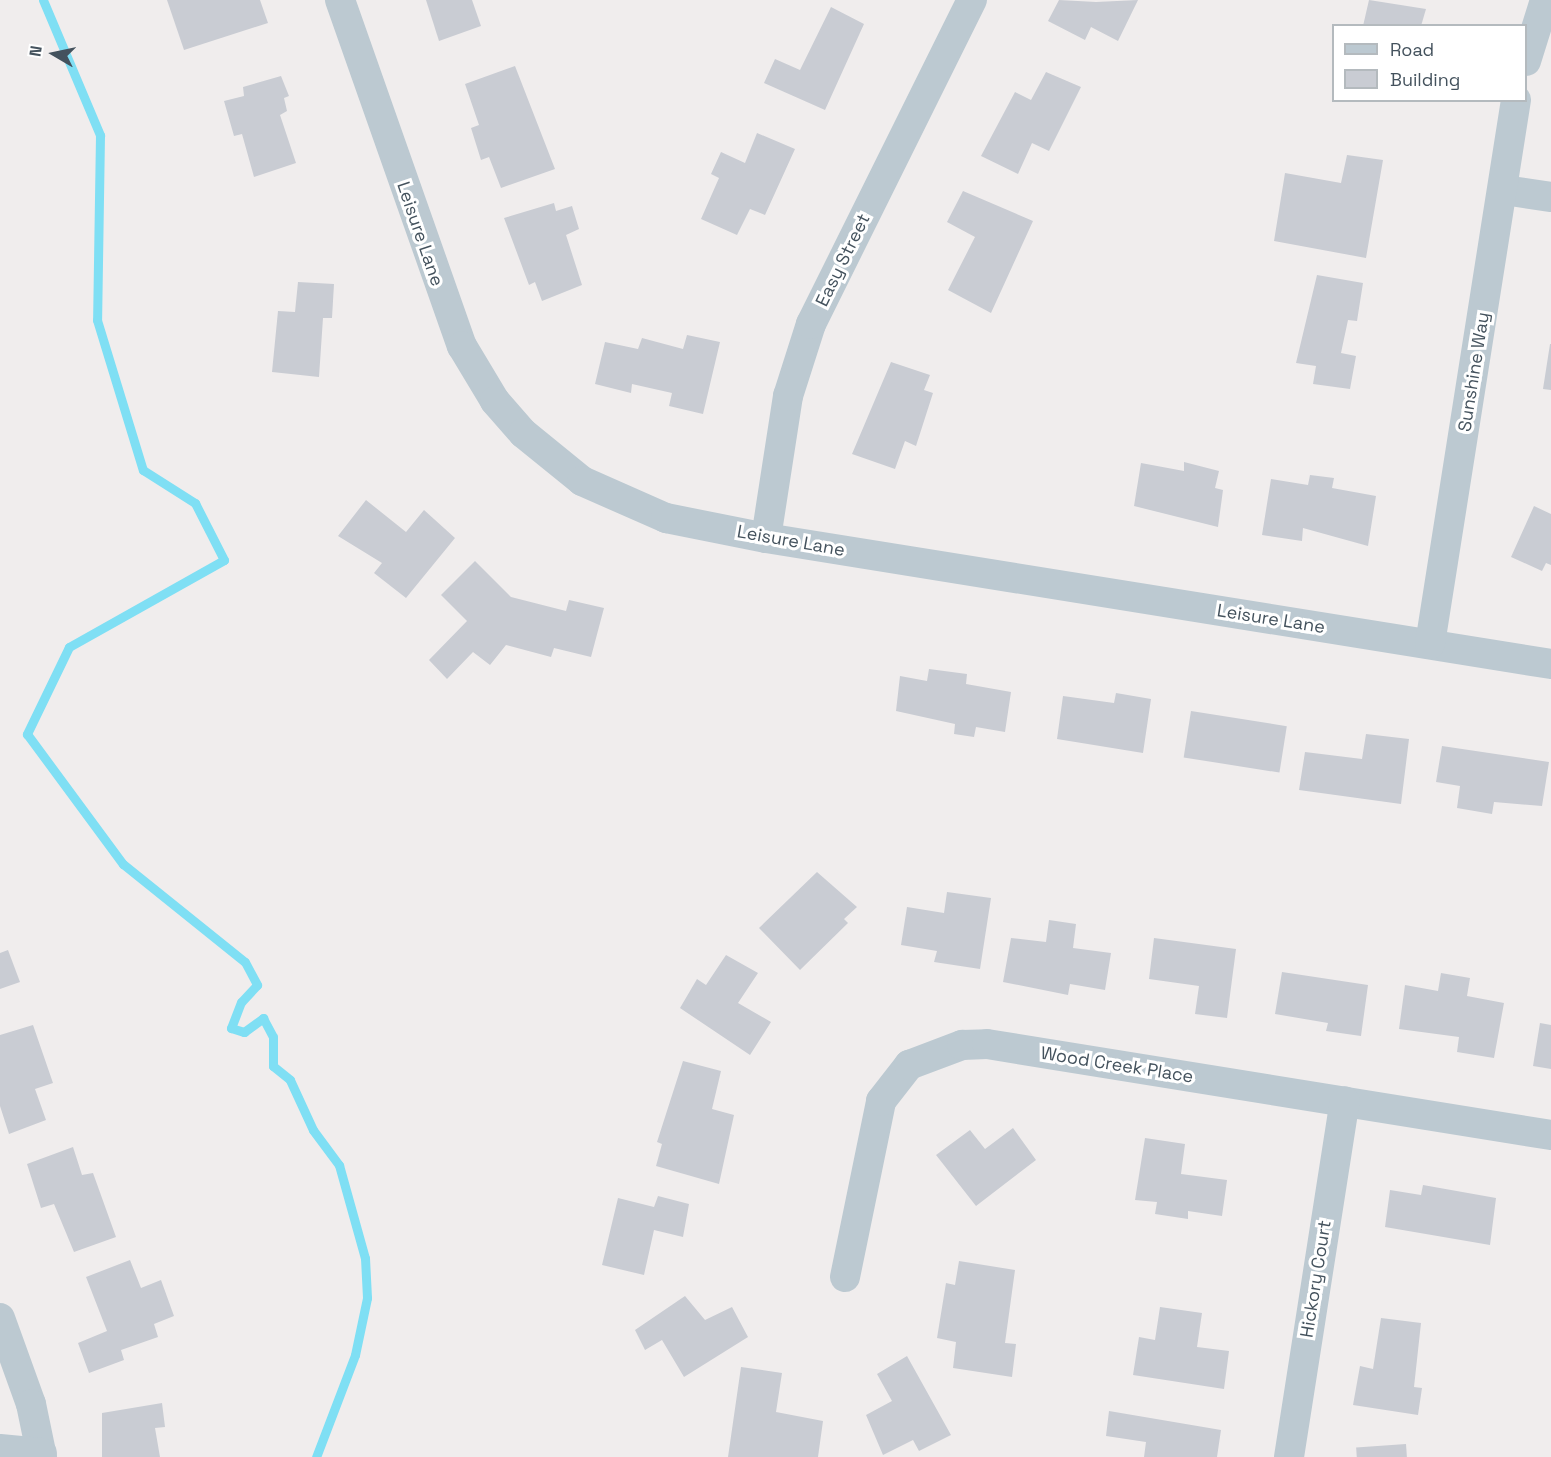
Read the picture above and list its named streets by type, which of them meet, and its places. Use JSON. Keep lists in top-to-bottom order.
{
  "streets": {
    "street": [
      "Leisure Lane",
      "Easy Street",
      "Sunshine Way",
      "Wood Creek Place",
      "Hickory Court"
    ]
  },
  "crossings": [
    ["Leisure Lane", "Easy Street"],
    ["Leisure Lane", "Sunshine Way"],
    ["Wood Creek Place", "Hickory Court"]
  ],
  "legend": ["Road", "Building"],
  "north": "left"
}
